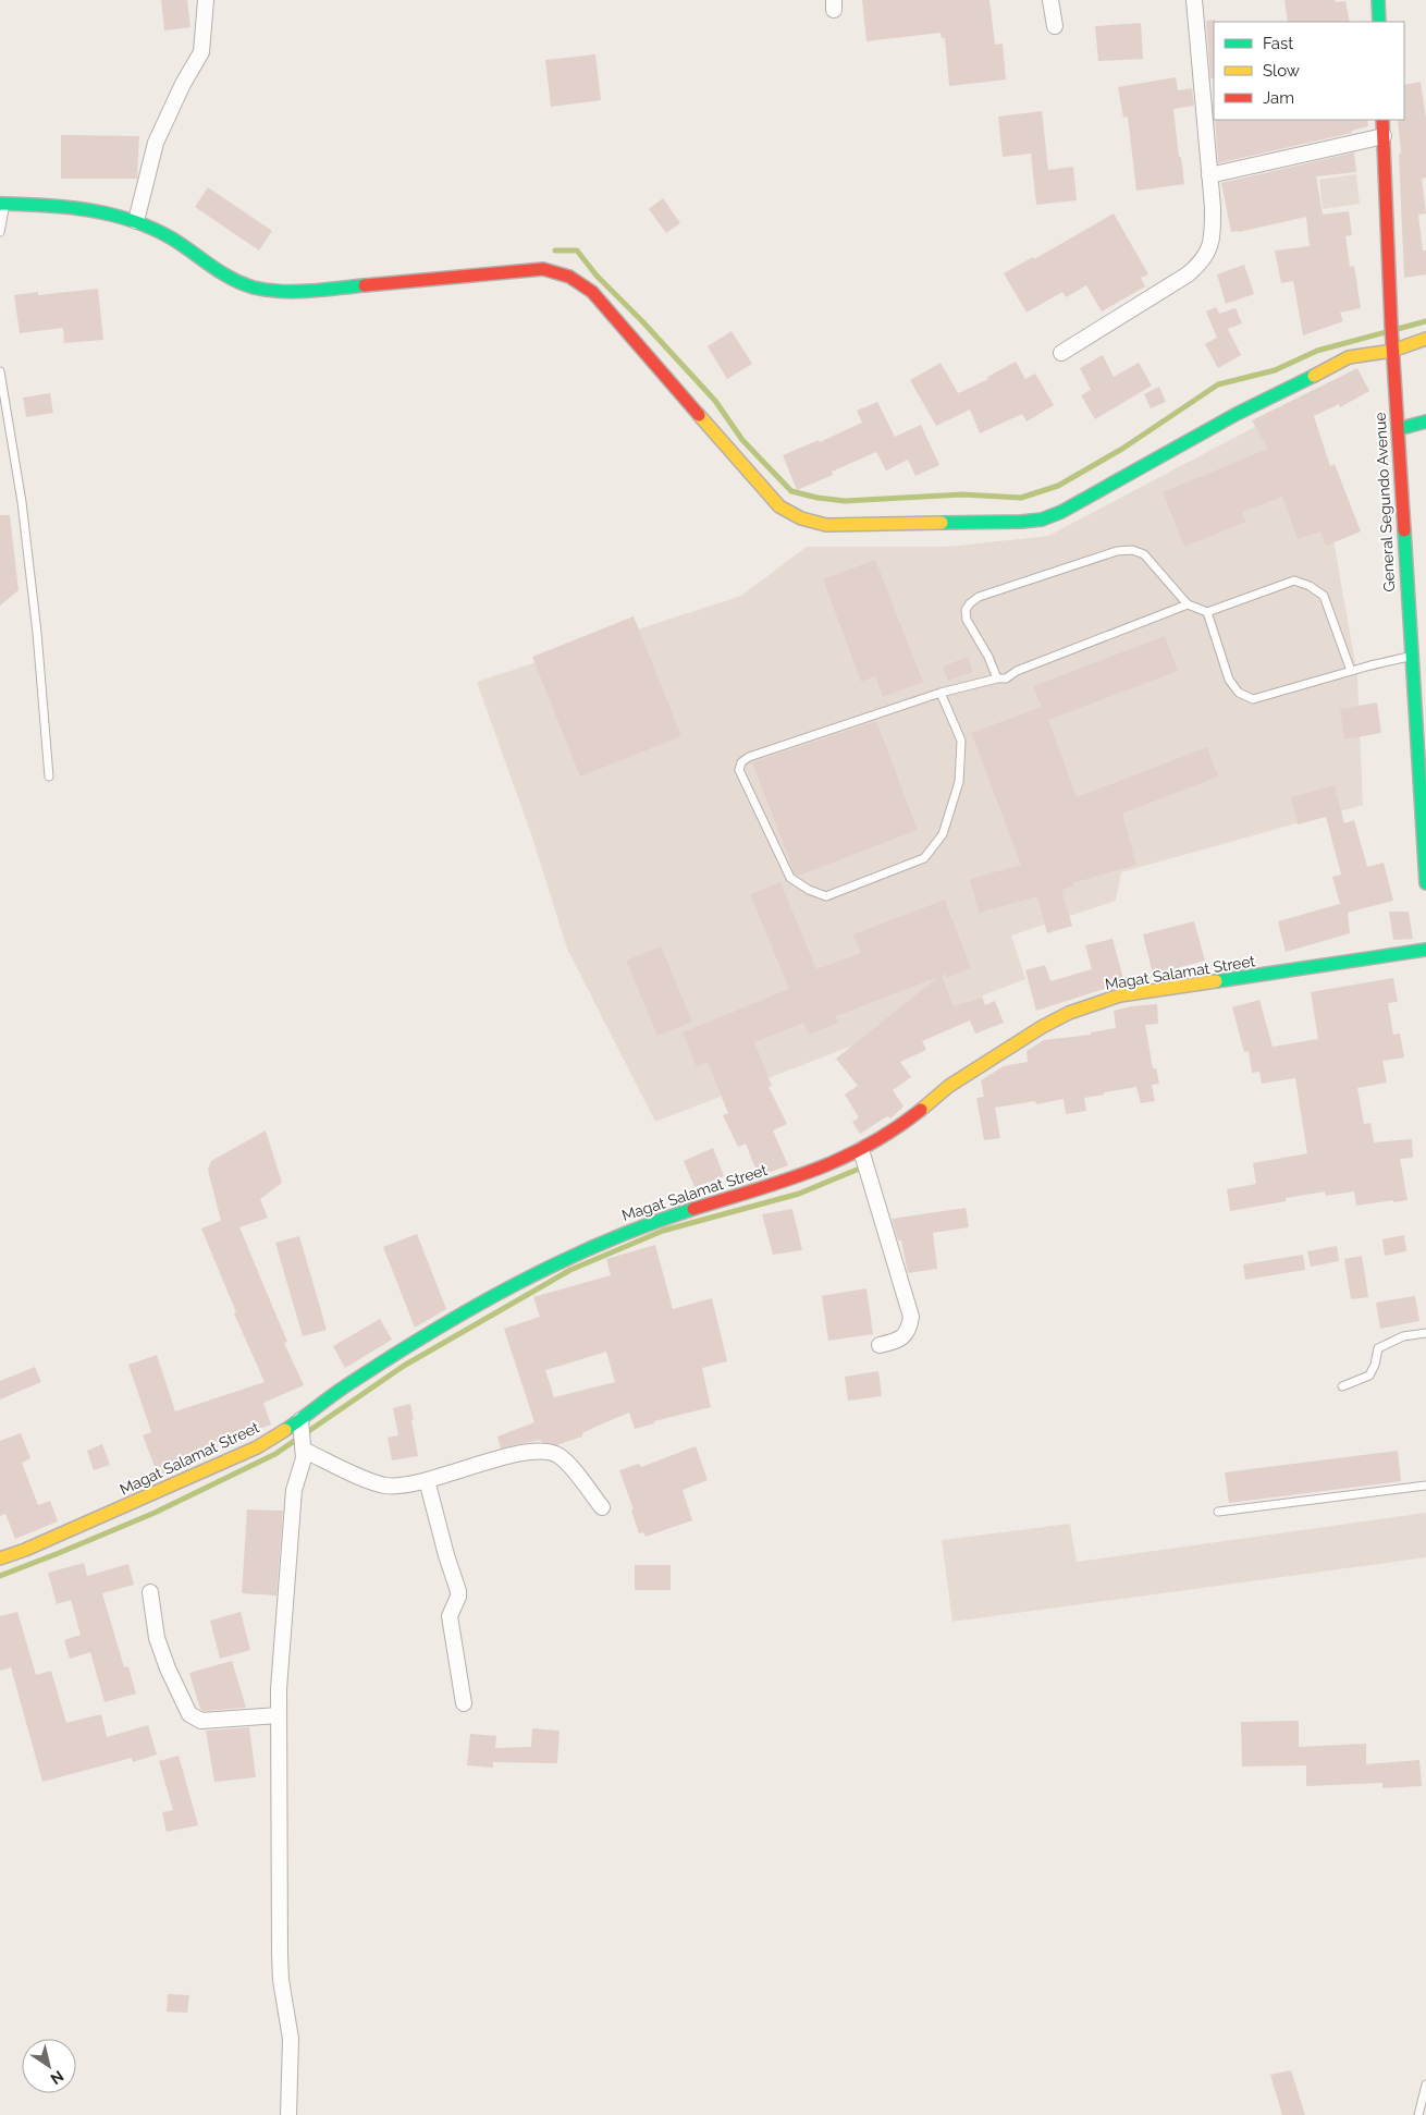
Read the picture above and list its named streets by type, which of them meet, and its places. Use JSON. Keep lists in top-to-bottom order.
{
  "streets": {
    "main road": ["General Segundo Avenue", "Magat Salamat Street"]
  },
  "legend": ["Fast", "Slow", "Jam"],
  "north": "bottom right"
}
